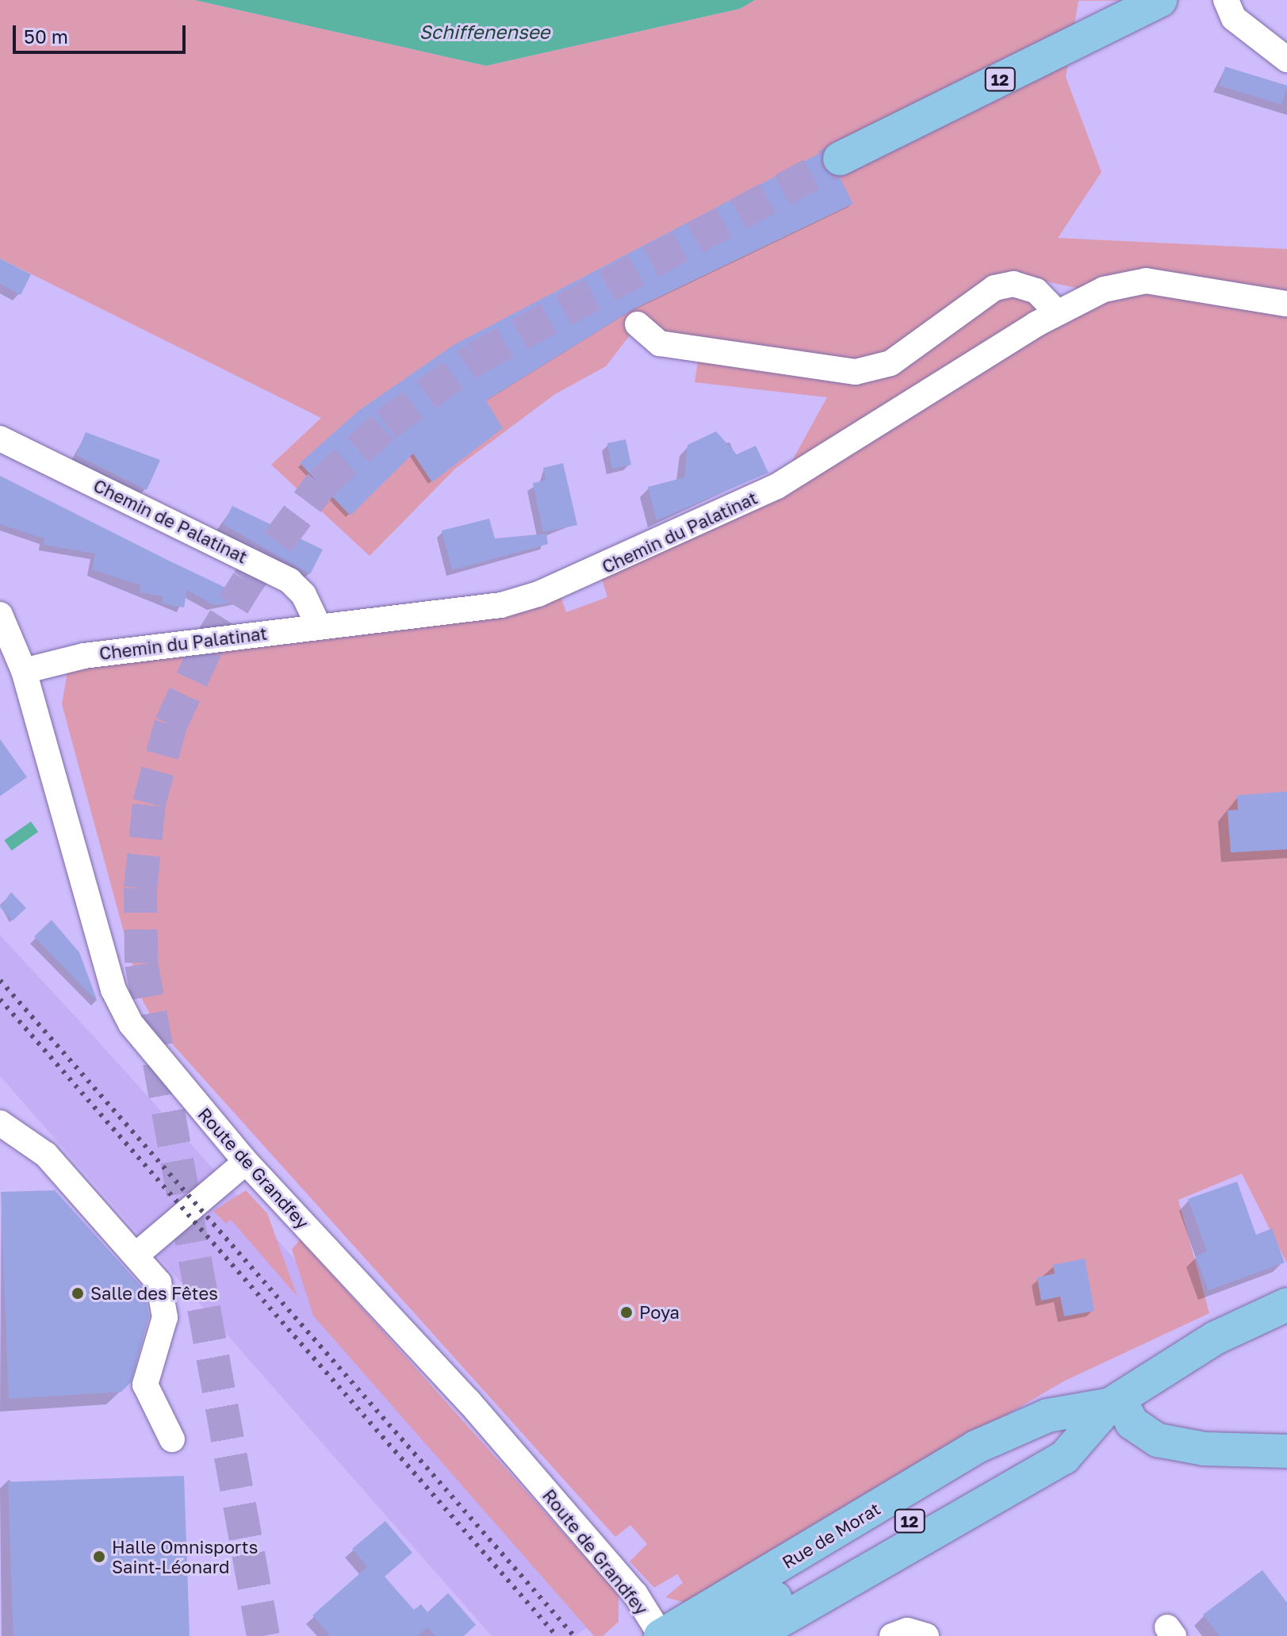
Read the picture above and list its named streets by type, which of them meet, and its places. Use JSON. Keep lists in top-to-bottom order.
{
  "streets": {
    "main road": ["12", "Rue de Morat"],
    "street": ["Chemin de Palatinat", "Chemin du Palatinat", "Route de Grandfey"]
  },
  "crossings": [
    ["12", "Rue de Morat"],
    ["Chemin de Palatinat", "Chemin du Palatinat"],
    ["Chemin du Palatinat", "Route de Grandfey"],
    ["Route de Grandfey", "Rue de Morat"]
  ],
  "water": ["Schiffenensee"],
  "places": ["Salle des Fêtes", "Poya", "Halle Omnisports Saint-Léonard"],
  "scale_bar": "50 m"
}
